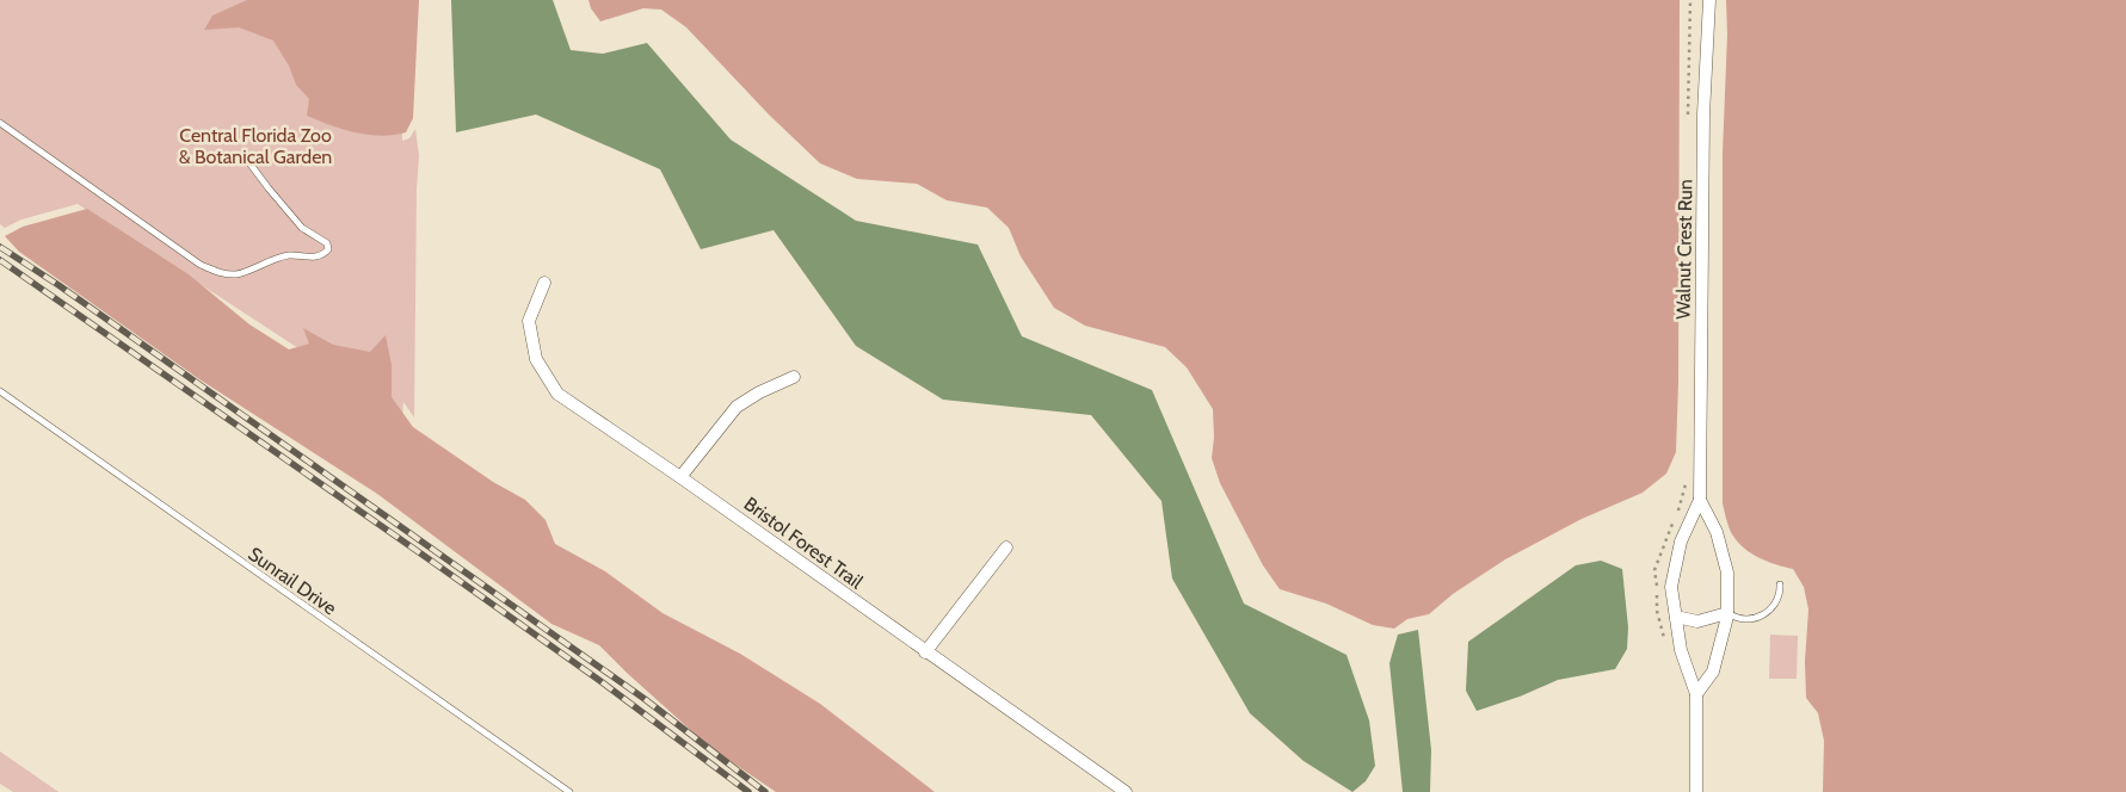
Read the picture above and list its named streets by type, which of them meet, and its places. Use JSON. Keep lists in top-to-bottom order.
{
  "streets": {
    "street": ["Walnut Crest Run", "Bristol Forest Trail"],
    "lane": ["Sunrail Drive"]
  },
  "parks": ["Central Florida Zoo & Botanical Garden"]
}
